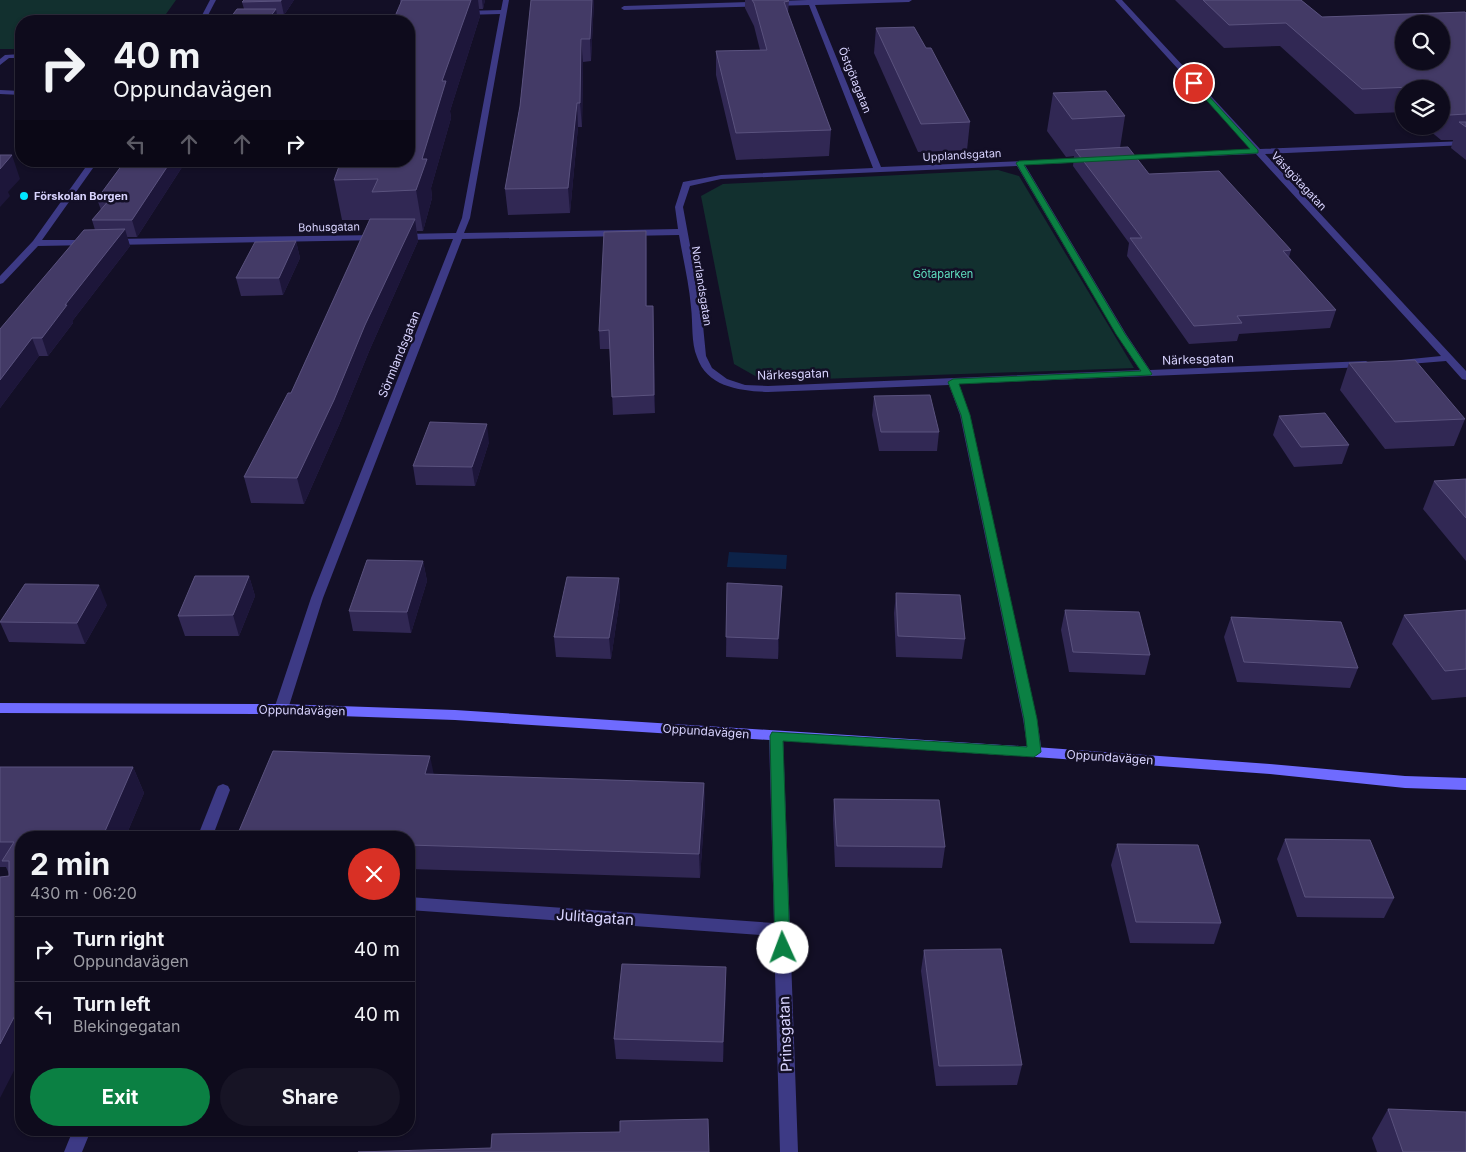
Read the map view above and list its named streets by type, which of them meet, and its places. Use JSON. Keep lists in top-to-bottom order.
{
  "streets": {
    "main road": ["Oppundavägen"],
    "street": [
      "Östgötagatan",
      "Upplandsgatan",
      "Västgötagatan",
      "Bohusgatan",
      "Norrlandsgatan",
      "Sörmlandsgatan",
      "Närkesgatan",
      "Julitagatan",
      "Prinsgatan"
    ]
  },
  "crossings": [
    ["Östgötagatan", "Upplandsgatan"],
    ["Upplandsgatan", "Norrlandsgatan"],
    ["Västgötagatan", "Närkesgatan"],
    ["Norrlandsgatan", "Närkesgatan"],
    ["Sörmlandsgatan", "Oppundavägen"],
    ["Oppundavägen", "Prinsgatan"],
    ["Julitagatan", "Prinsgatan"]
  ],
  "parks": ["Götaparken"],
  "places": ["Förskolan Borgen"],
  "page": {
    "turn": ["40 m", "Oppundavägen"],
    "heading": ["2 min", "430 m · 06:20"],
    "list": [
      {
        "name": "Turn right",
        "note": "Oppundavägen",
        "value": "40 m"
      },
      {
        "name": "Turn left",
        "note": "Blekingegatan",
        "value": "40 m"
      }
    ],
    "buttons": ["Exit", "Share"]
  }
}
